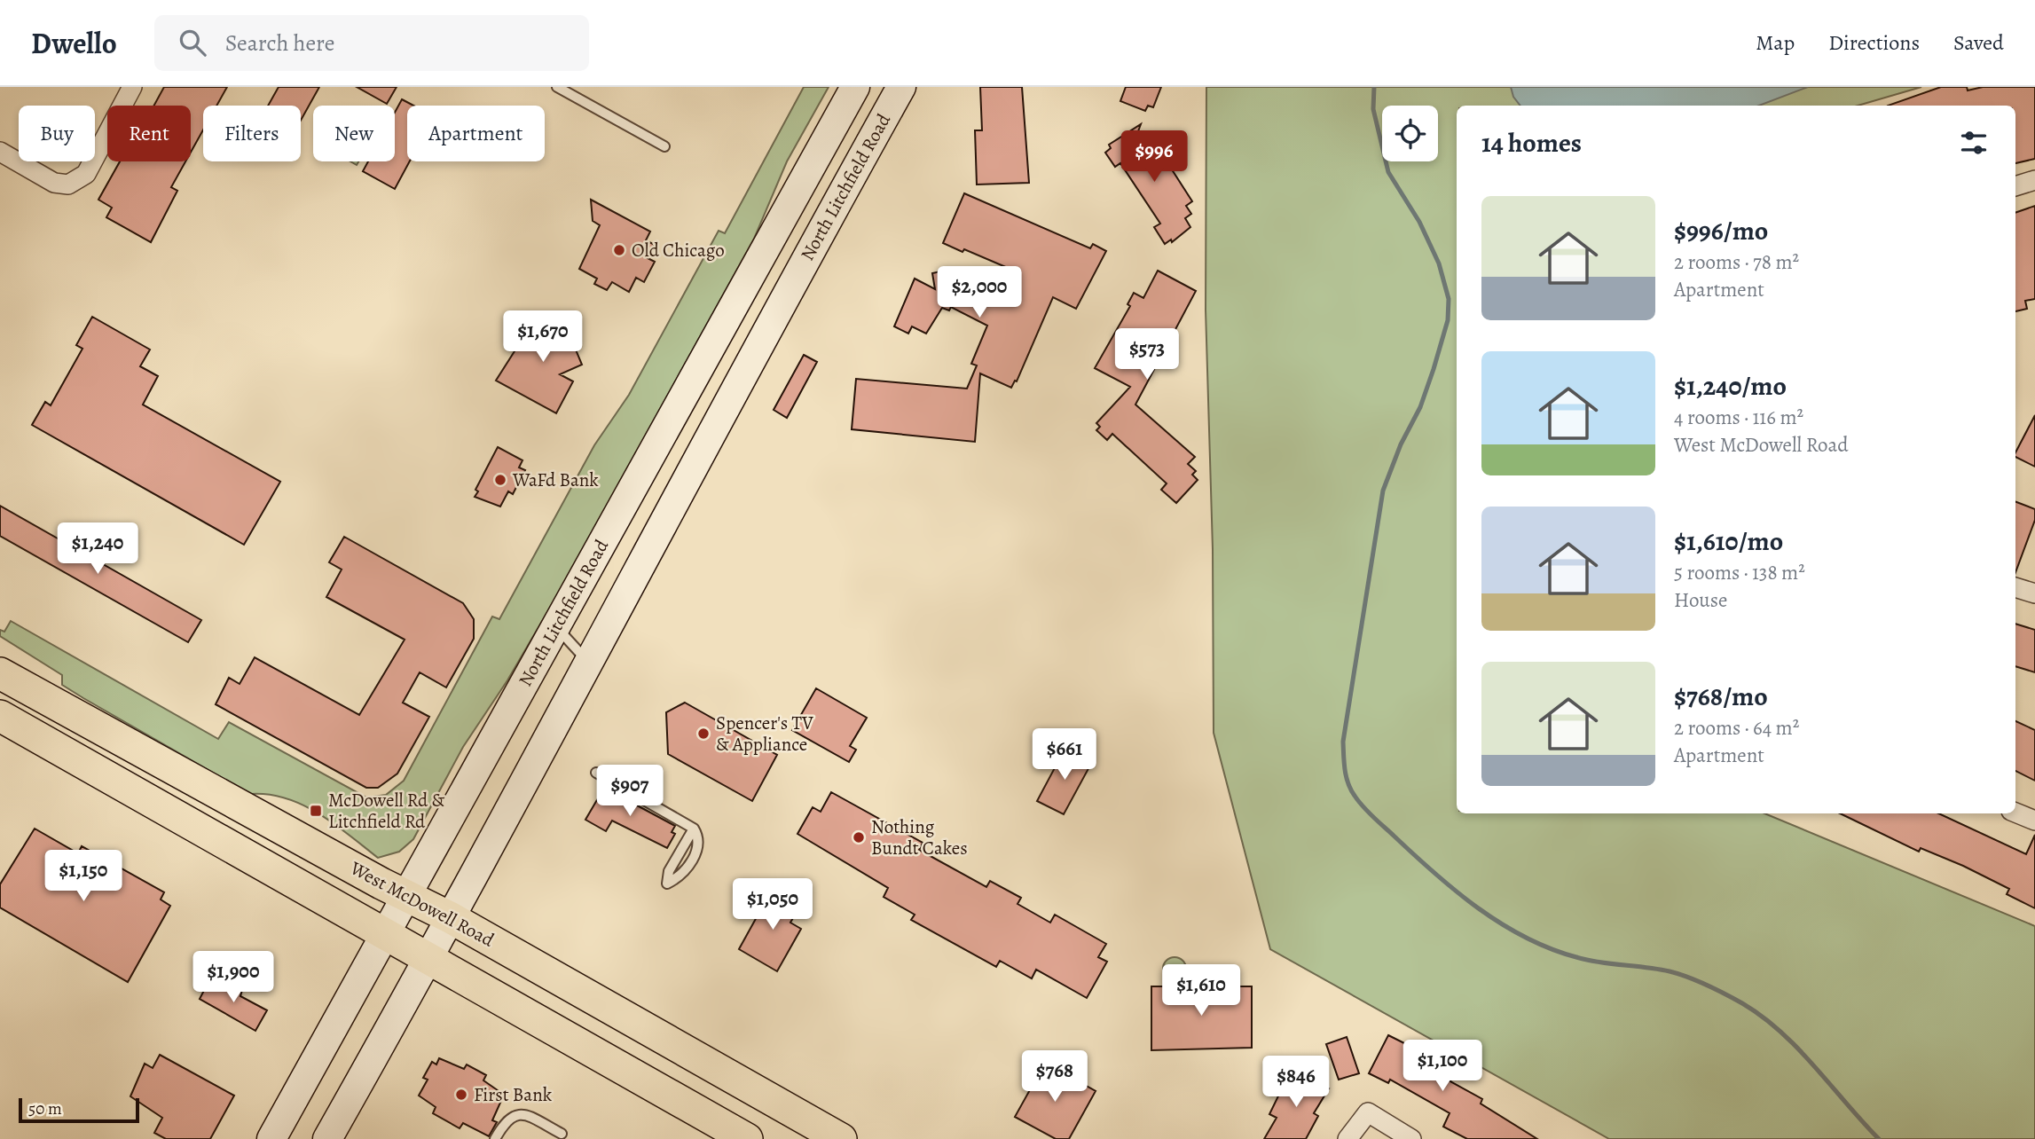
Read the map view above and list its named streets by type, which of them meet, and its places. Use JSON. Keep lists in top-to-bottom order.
{
  "streets": {
    "main road": ["North Litchfield Road", "West McDowell Road"]
  },
  "crossings": [
    ["North Litchfield Road", "West McDowell Road"]
  ],
  "places": {
    "other": [
      "Old Chicago",
      "WaFd Bank",
      "Spencer's TV & Appliance",
      "Nothing Bundt Cakes",
      "First Bank"
    ],
    "transit": ["McDowell Rd & Litchfield Rd"]
  },
  "scale_bar": "50 m",
  "page": {
    "header": "Dwello",
    "search": "Search here",
    "nav": ["Map", "Directions", "Saved"],
    "chip": [
      "Buy",
      "Rent",
      "Filters",
      "New",
      "Apartment"
    ],
    "heading": "14 homes",
    "price": [
      "$996",
      "$2,000",
      "$1,670",
      "$573",
      "$1,240",
      "$661",
      "$907",
      "$1,150",
      "$1,050",
      "$1,900",
      "$1,610",
      "$1,100",
      "$768",
      "$846"
    ],
    "list": [
      {
        "name": "$996/mo",
        "note": "2 rooms · 78 m² · Apartment"
      },
      {
        "name": "$1,240/mo",
        "note": "4 rooms · 116 m² · West McDowell Road"
      },
      {
        "name": "$1,610/mo",
        "note": "5 rooms · 138 m² · House"
      },
      {
        "name": "$768/mo",
        "note": "2 rooms · 64 m² · Apartment"
      }
    ],
    "scale": "50 m"
  }
}
